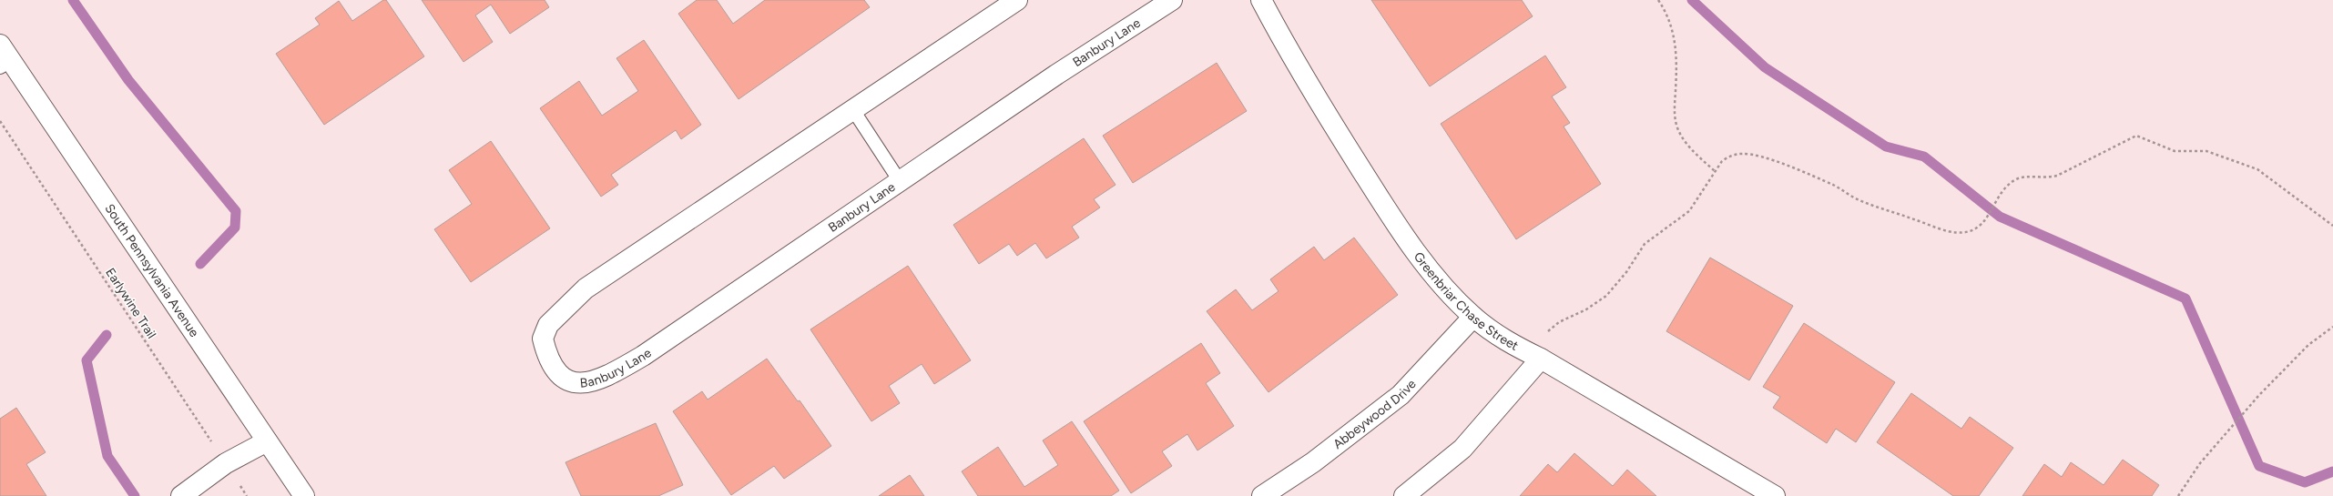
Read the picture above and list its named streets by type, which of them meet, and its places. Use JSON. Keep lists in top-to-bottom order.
{
  "streets": {
    "street": [
      "Banbury Lane",
      "South Pennsylvania Avenue",
      "Greenbriar Chase Street",
      "Abbeywood Drive"
    ],
    "path": ["Earlywine Trail"]
  },
  "crossings": [
    ["Greenbriar Chase Street", "Abbeywood Drive"]
  ]
}
